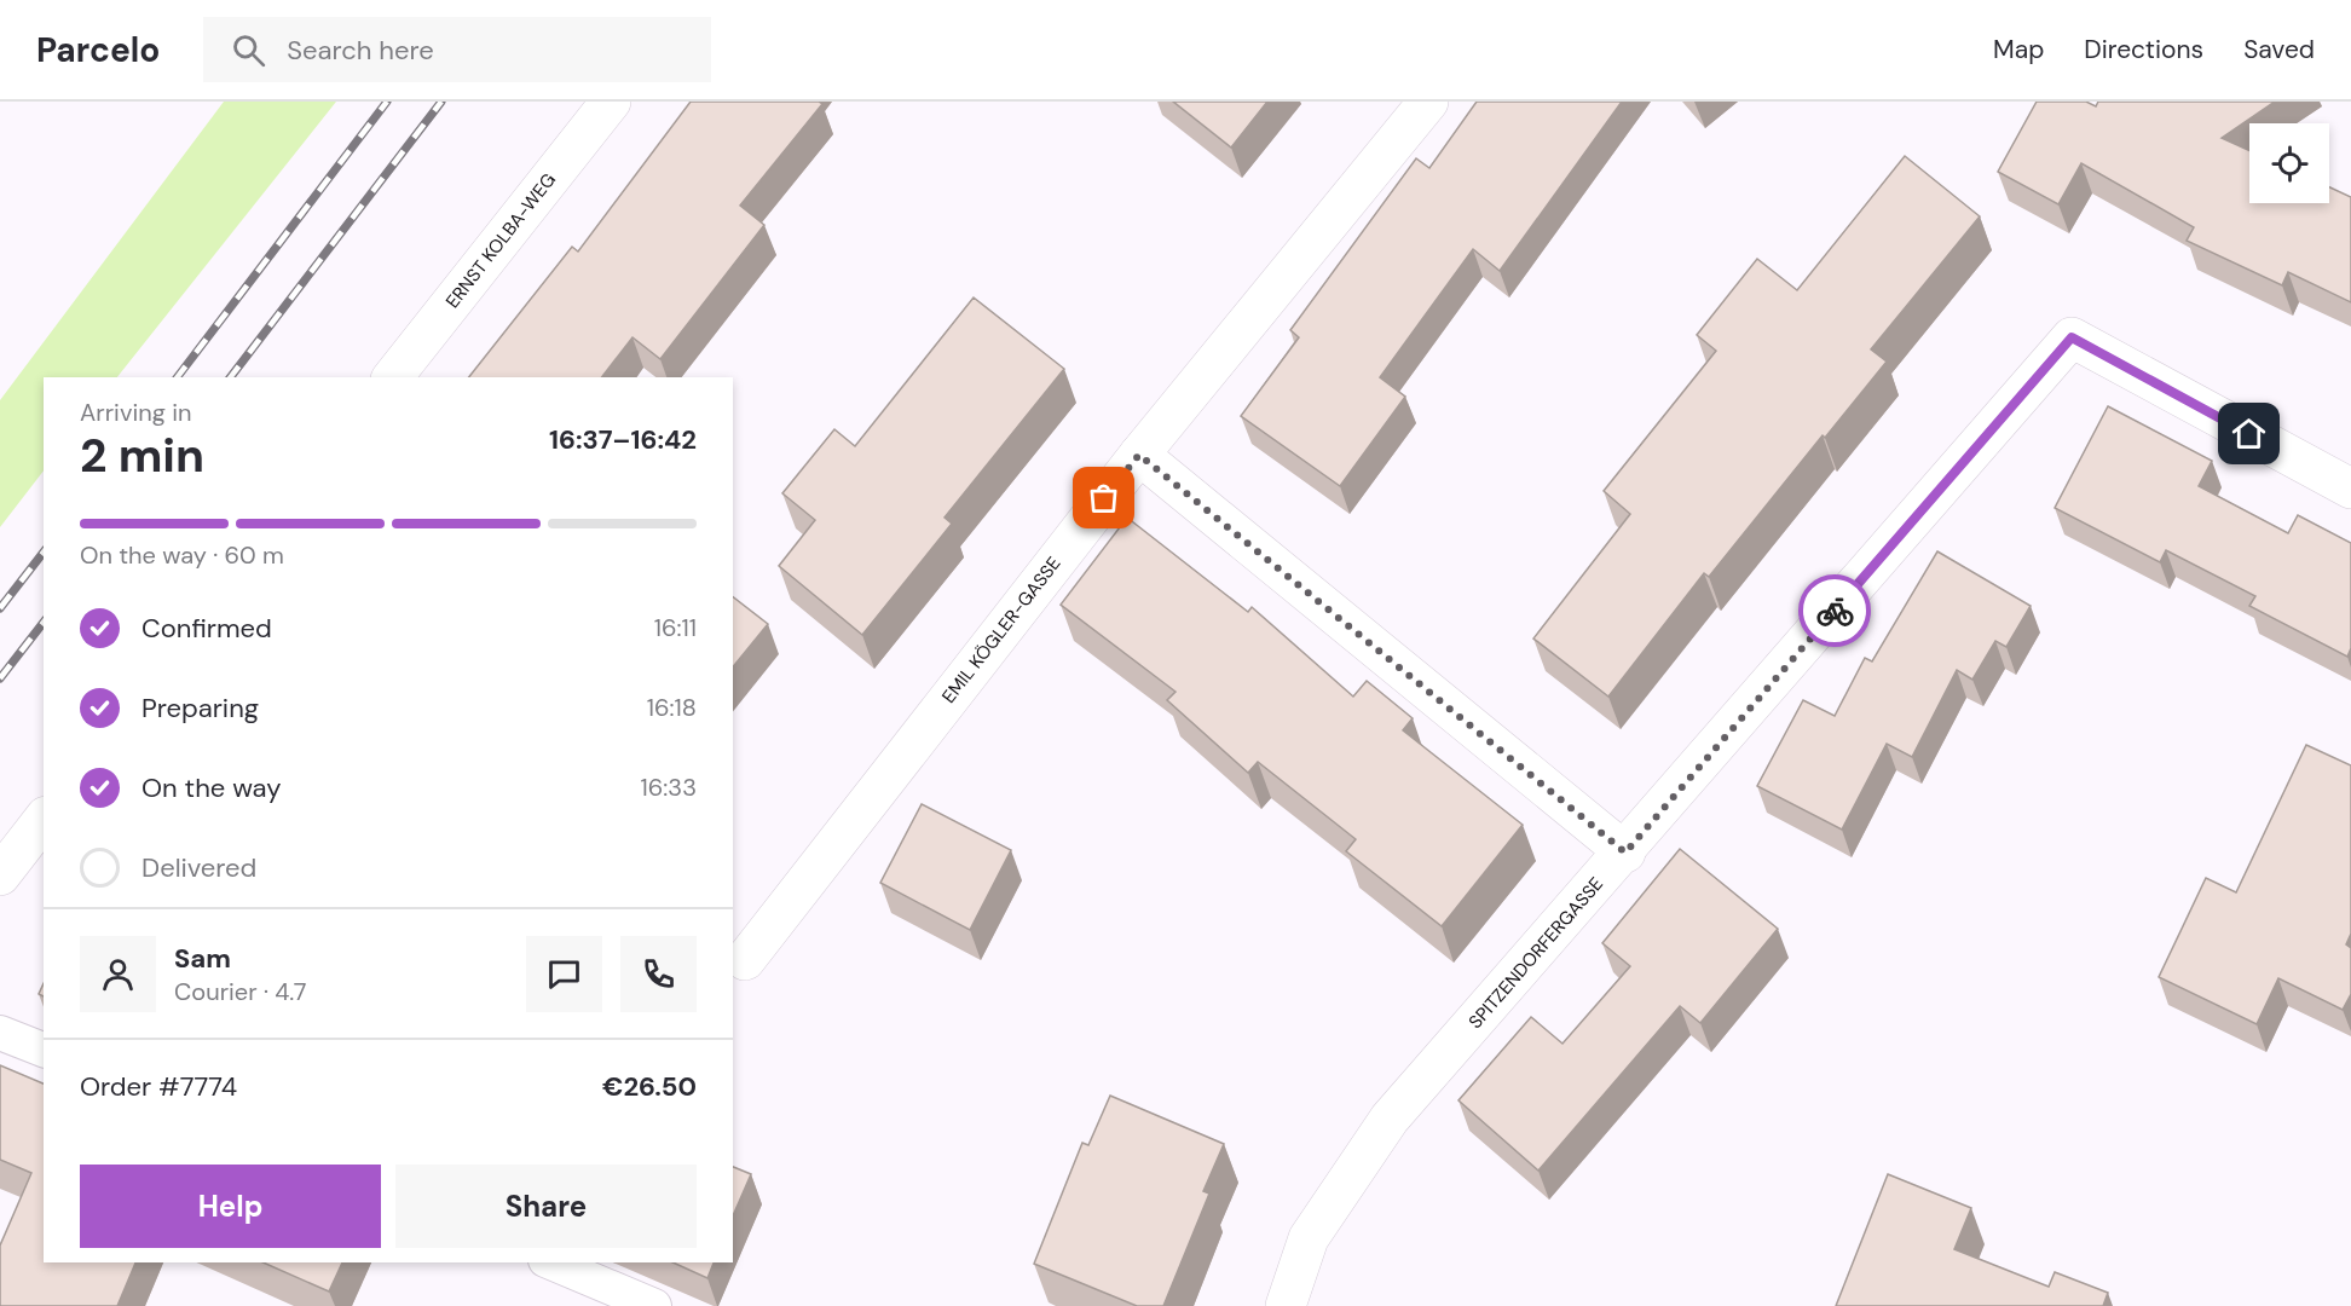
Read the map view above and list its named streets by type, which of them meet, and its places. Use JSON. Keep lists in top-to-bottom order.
{
  "streets": {
    "street": ["ERNST KOLBA-WEG", "EMIL KÖGLER-GASSE", "SPITZENDORFERGASSE"]
  },
  "page": {
    "header": "Parcelo",
    "search": "Search here",
    "nav": ["Map", "Directions", "Saved"],
    "heading": ["2 min", "Arriving in", "16:37–16:42"],
    "panel": [
      "Sam",
      "Courier · 4.7",
      "Order #7774",
      "€26.50"
    ],
    "bar": "On the way · 60 m",
    "list": [
      ["Confirmed", "16:11"],
      ["Preparing", "16:18"],
      ["On the way", "16:33"],
      "Delivered"
    ],
    "buttons": ["Help", "Share"]
  }
}
